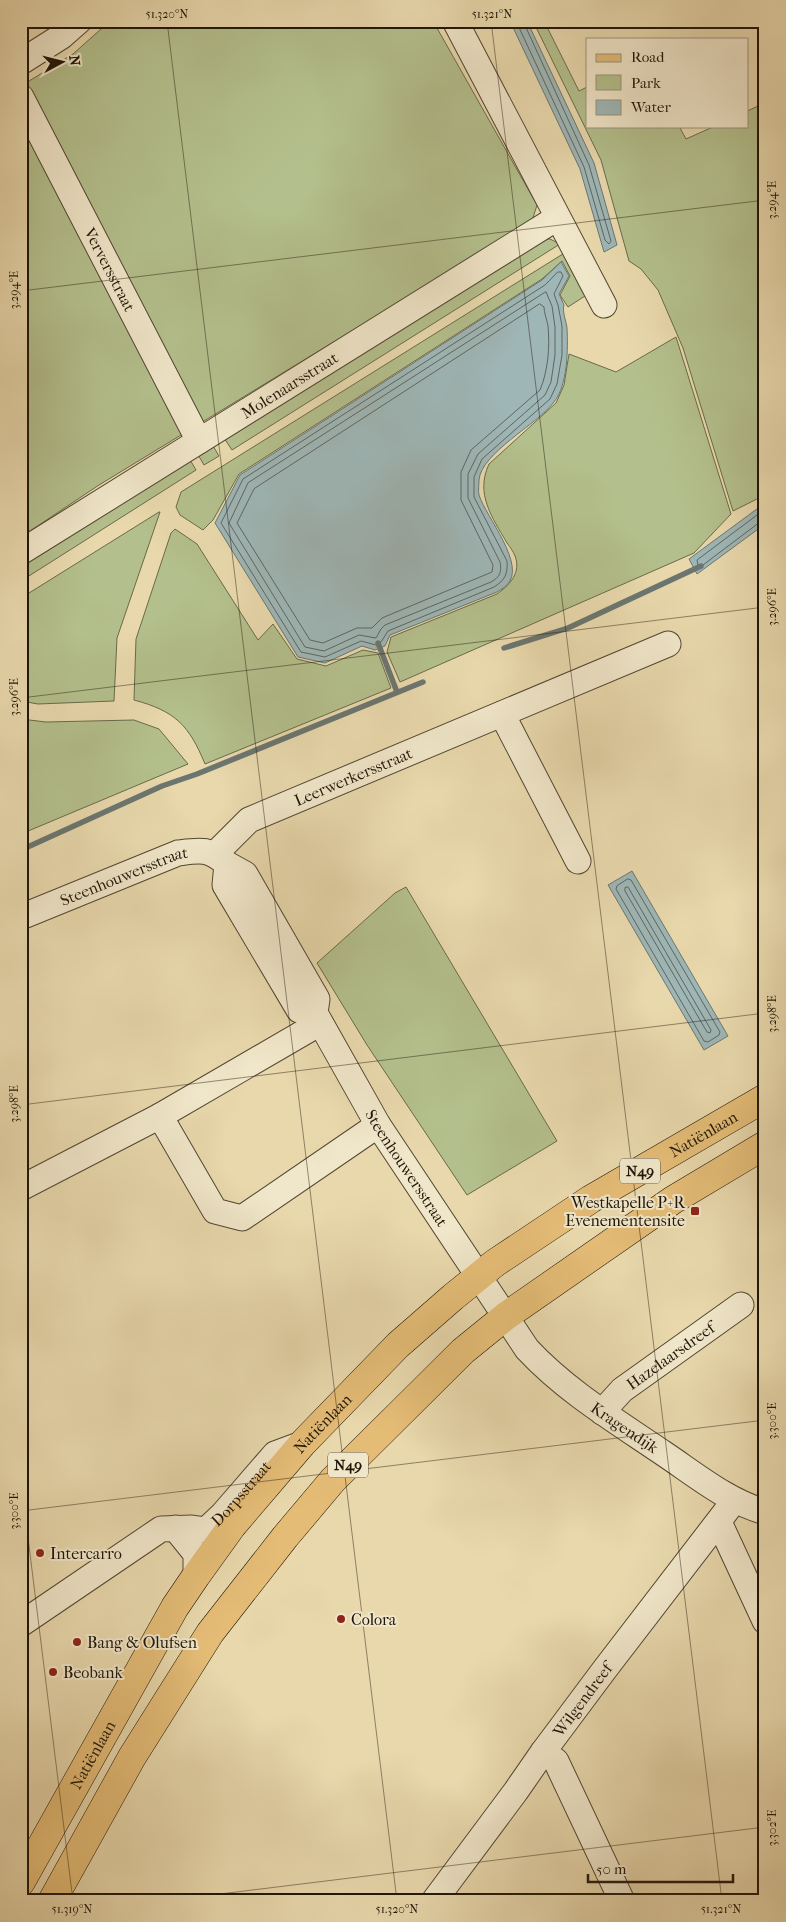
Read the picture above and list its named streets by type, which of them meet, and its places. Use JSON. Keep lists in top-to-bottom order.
{
  "streets": {
    "main road": ["Natiënlaan", "N49"],
    "street": [
      "Verversstraat",
      "Molenaarsstraat",
      "Leerwerkersstraat",
      "Steenhouwersstraat",
      "Hazelaarsdreef",
      "Kragendijk",
      "Dorpsstraat",
      "Wilgendreef"
    ]
  },
  "crossings": [
    ["Verversstraat", "Molenaarsstraat"],
    ["Leerwerkersstraat", "Steenhouwersstraat"],
    ["Steenhouwersstraat", "Natiënlaan"],
    ["Steenhouwersstraat", "N49"],
    ["Steenhouwersstraat", "Kragendijk"],
    ["Natiënlaan", "Dorpsstraat"],
    ["N49", "Kragendijk"],
    ["Hazelaarsdreef", "Kragendijk"],
    ["Kragendijk", "Wilgendreef"]
  ],
  "places": {
    "transit": ["Westkapelle P+R Evenementensite"],
    "other": [
      "Intercarro",
      "Colora",
      "Bang & Olufsen",
      "Beobank"
    ]
  },
  "legend": ["Road", "Park", "Water"],
  "scale_bar": "50 m",
  "north": "right",
  "coordinates": [
    "51.320°N",
    "51.321°N",
    "3.294°E",
    "3.296°E",
    "3.298°E",
    "3.300°E",
    "3.302°E",
    "51.319°N"
  ]
}
